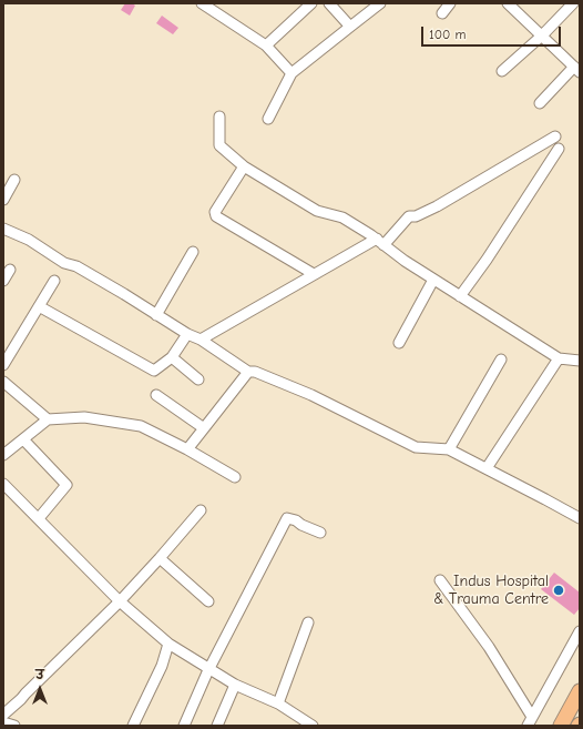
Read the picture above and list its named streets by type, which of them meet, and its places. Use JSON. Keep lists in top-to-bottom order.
{
  "places": ["Indus Hospital & Trauma Centre"],
  "scale_bar": "100 m",
  "north": "top"
}
